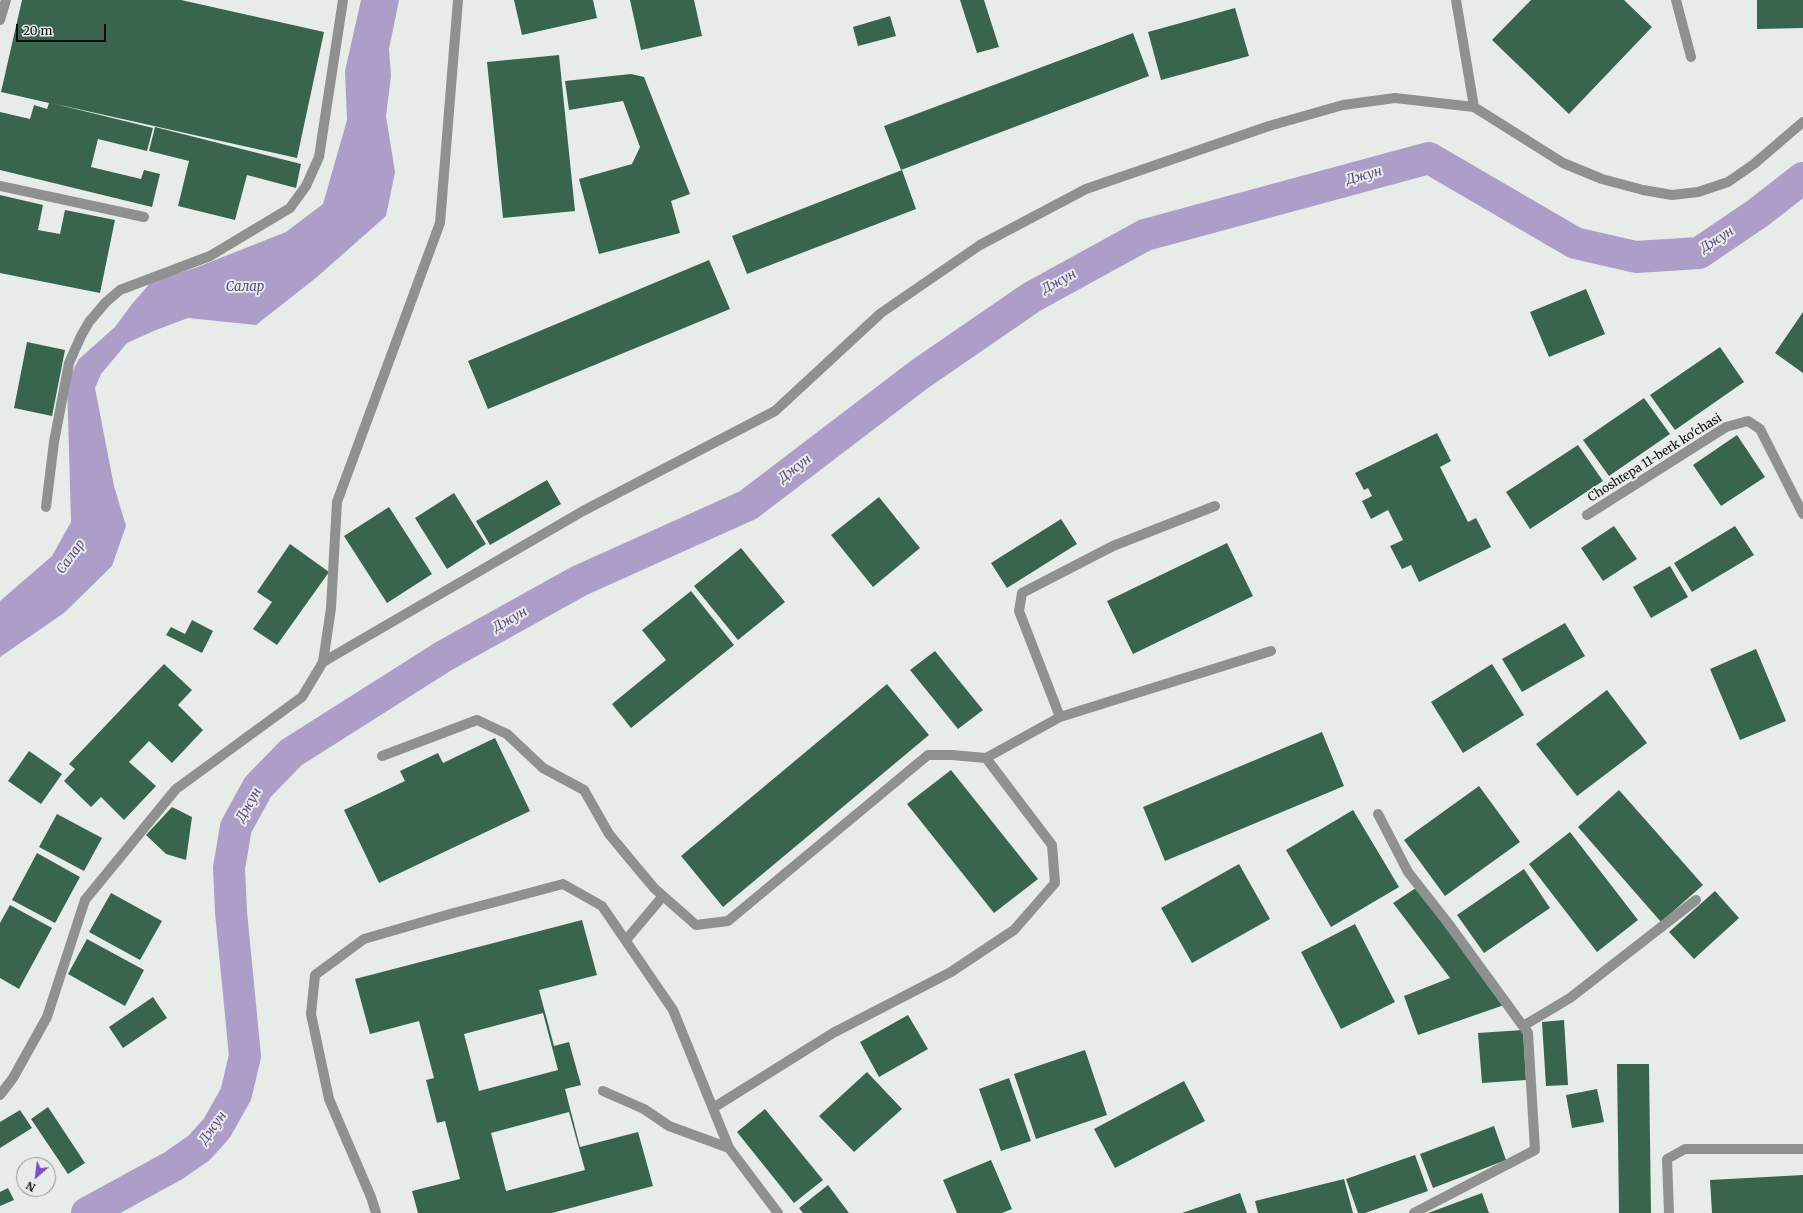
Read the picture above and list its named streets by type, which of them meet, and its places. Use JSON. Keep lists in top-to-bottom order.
{
  "streets": {
    "street": ["Choshtepa 11-berk ko'chasi"]
  },
  "water": ["Джун", "Салар"],
  "scale_bar": "20 m",
  "north": "bottom left"
}
